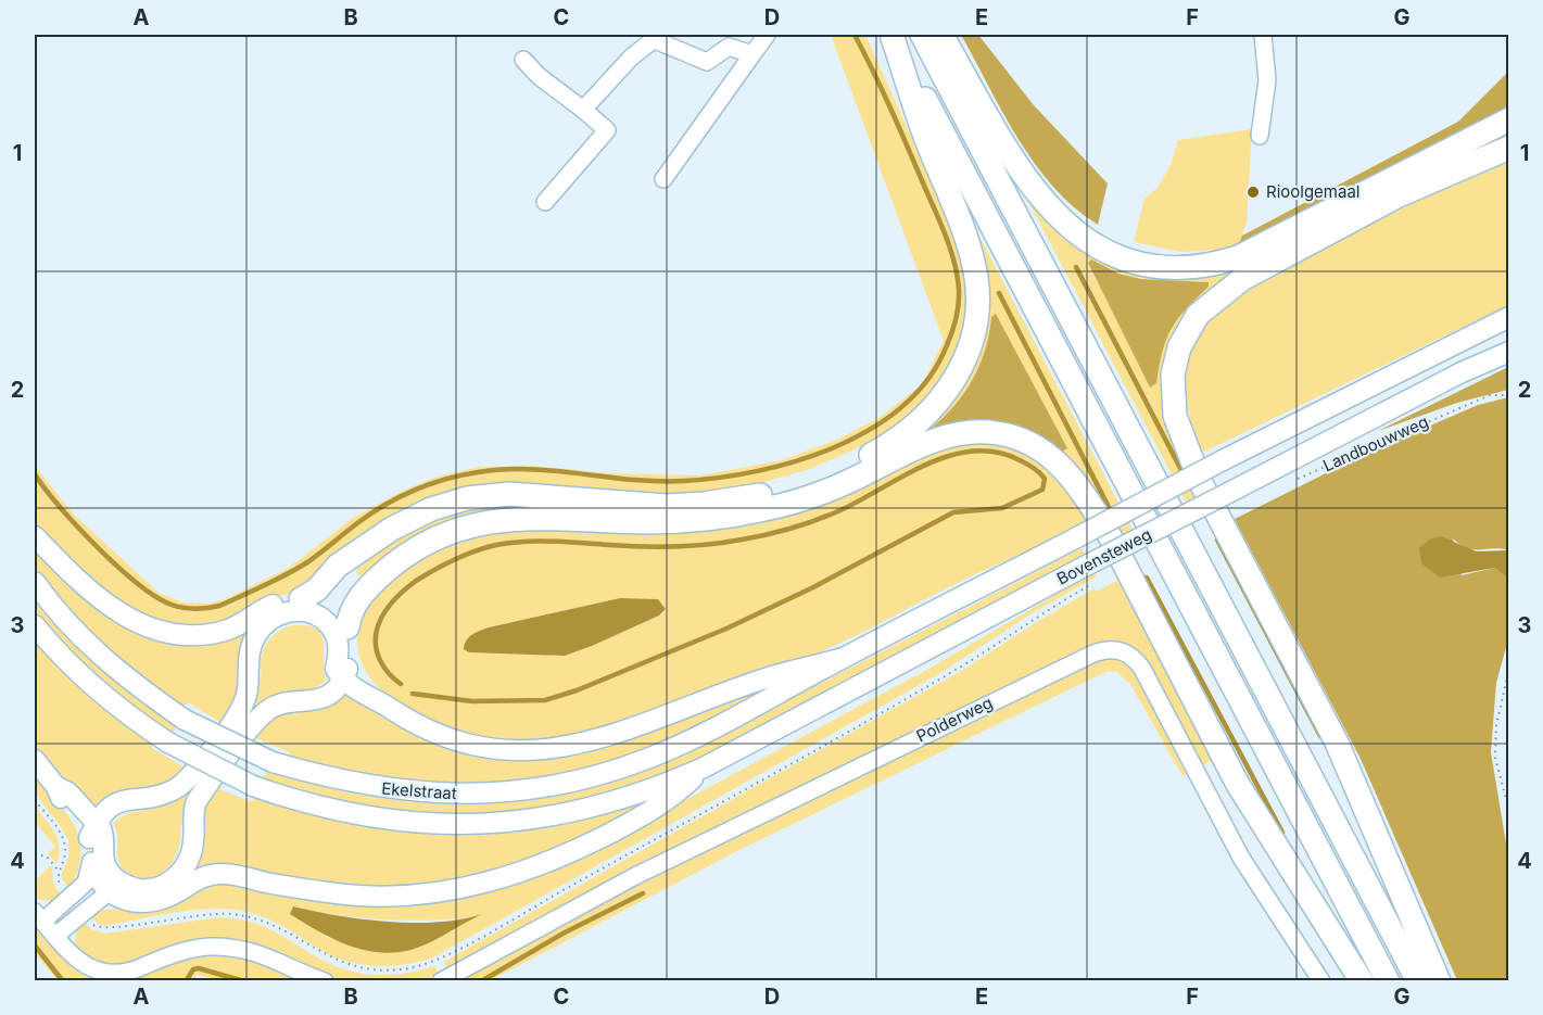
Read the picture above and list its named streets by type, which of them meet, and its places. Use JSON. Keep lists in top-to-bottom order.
{
  "streets": {
    "main road": ["Bovensteweg", "Ekelstraat"],
    "street": ["Polderweg"],
    "path": ["Landbouwweg"]
  },
  "crossings": [
    ["Bovensteweg", "Ekelstraat"]
  ],
  "places": ["Rioolgemaal"],
  "grid": {
    "columns": [
      "A",
      "B",
      "C",
      "D",
      "E",
      "F",
      "G"
    ],
    "rows": [
      "1",
      "2",
      "3",
      "4"
    ]
  }
}
